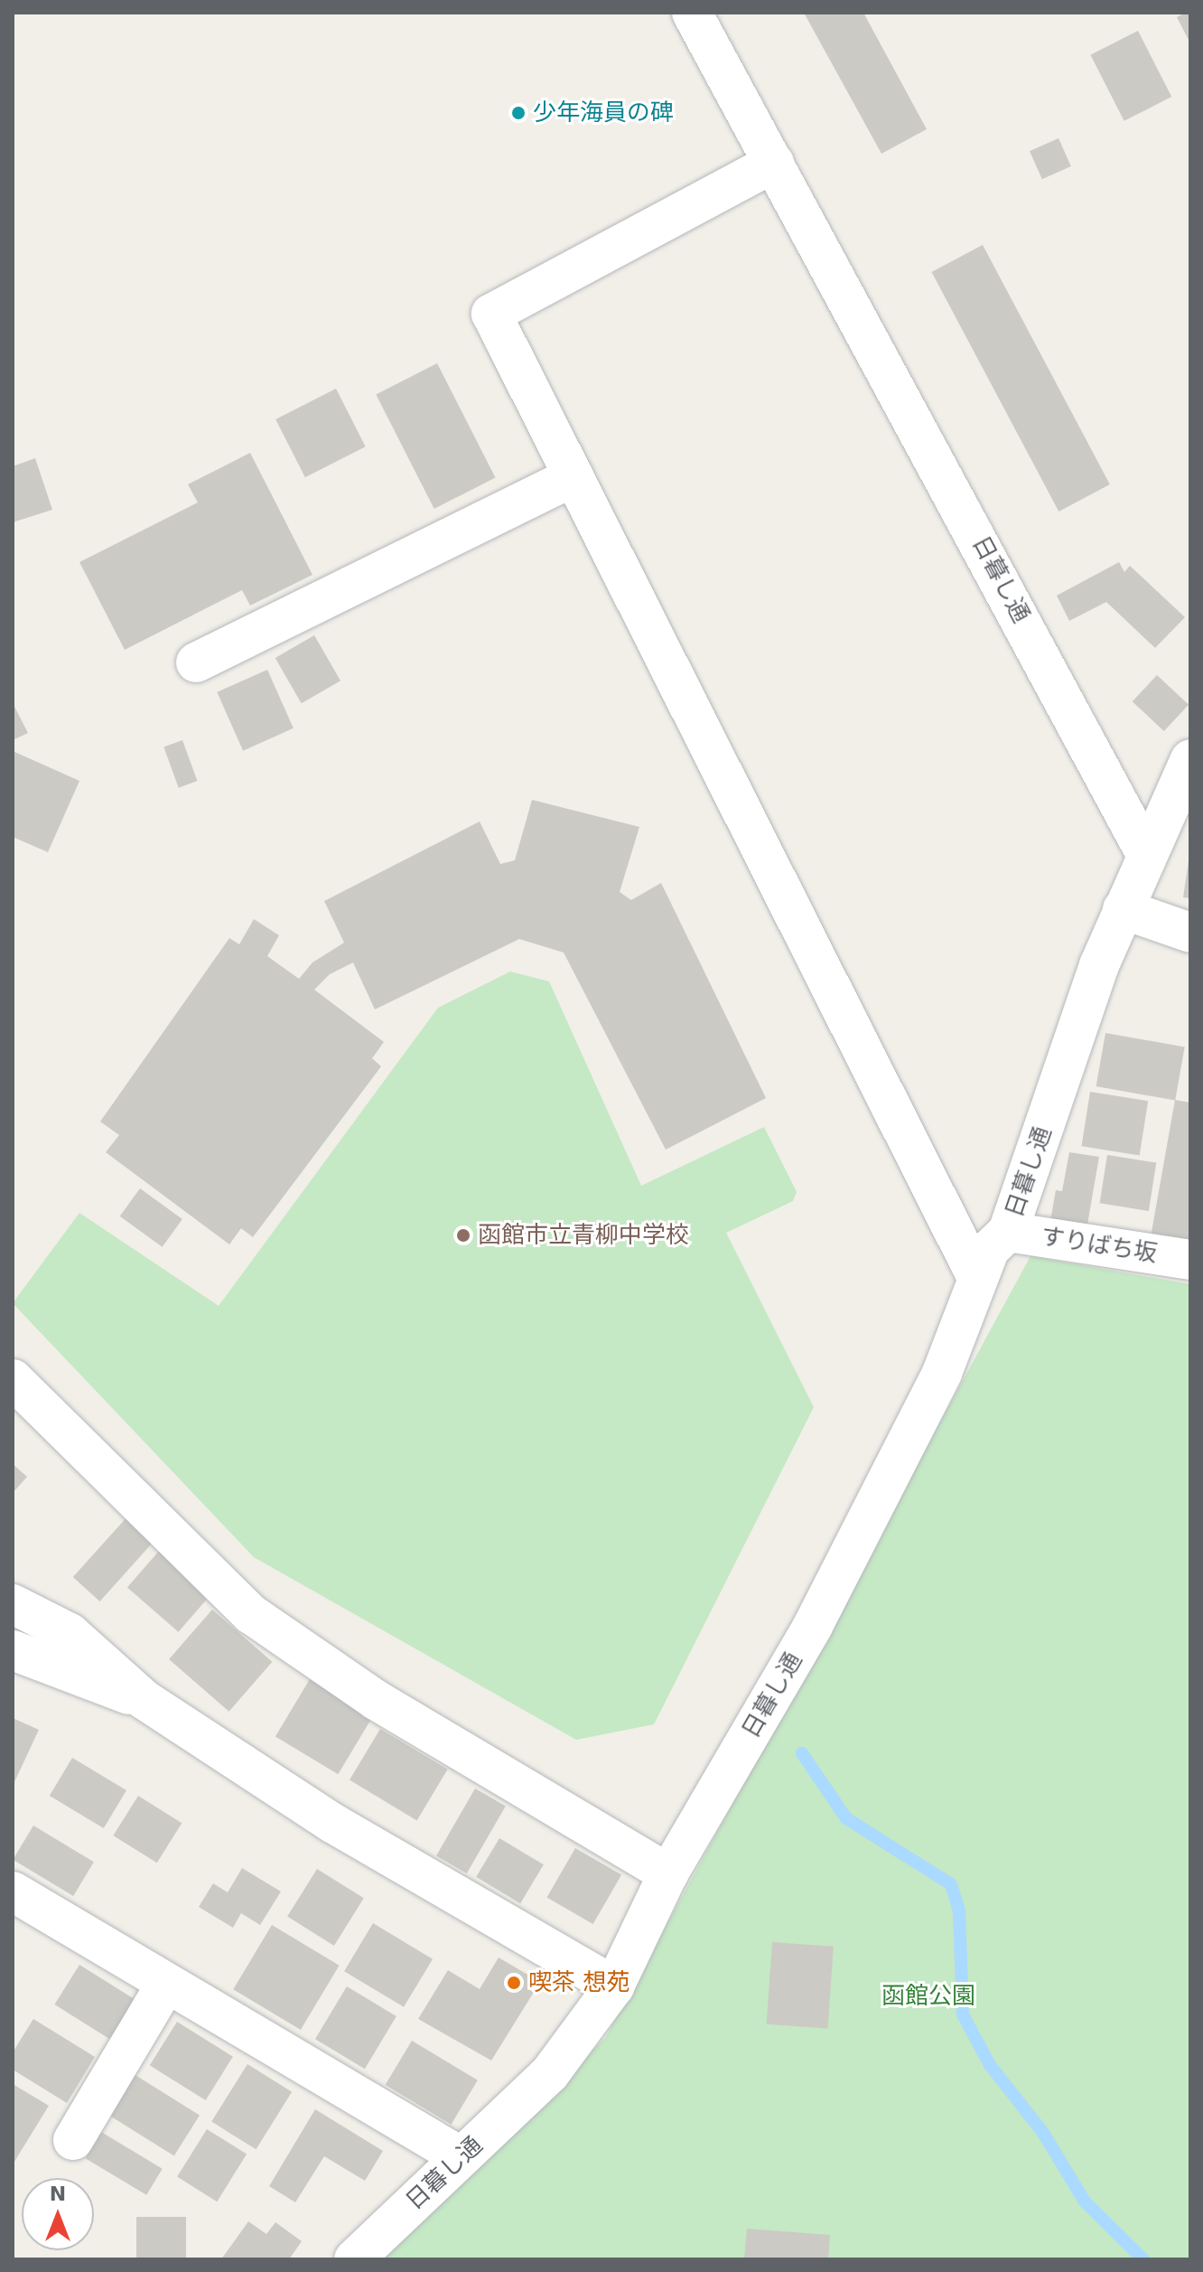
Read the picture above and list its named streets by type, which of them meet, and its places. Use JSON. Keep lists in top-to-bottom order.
{
  "streets": {
    "street": ["日暮し通", "すりばち坂"]
  },
  "crossings": [
    ["日暮し通", "すりばち坂"]
  ],
  "parks": ["函館公園"],
  "places": ["少年海員の碑", "函館市立青柳中学校", "喫茶 想苑"],
  "north": "top"
}
